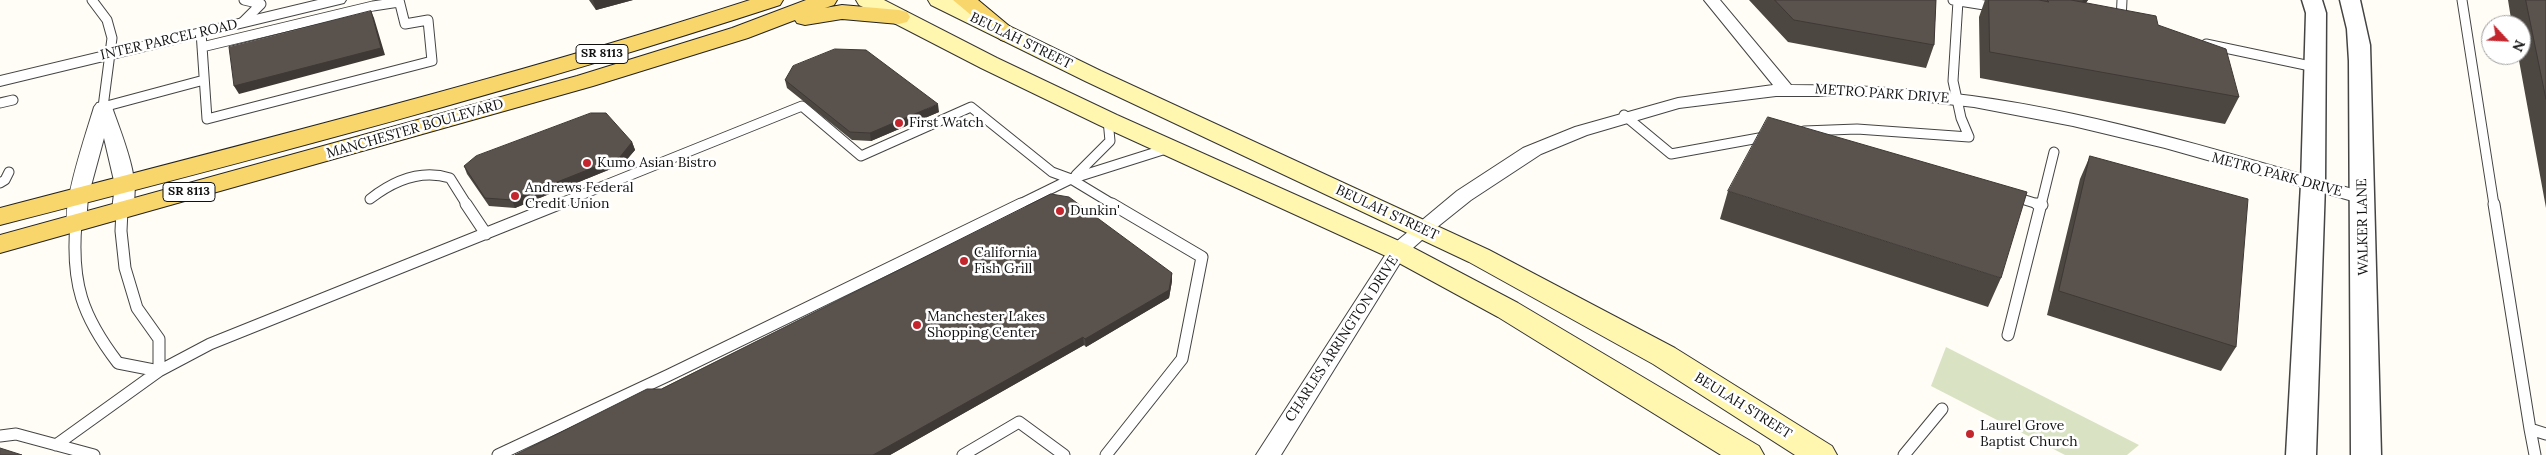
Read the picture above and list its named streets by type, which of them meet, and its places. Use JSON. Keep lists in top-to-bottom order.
{
  "streets": {
    "main road": ["BEULAH STREET", "SR 8113", "MANCHESTER BOULEVARD"],
    "street": [
      "INTER PARCEL ROAD",
      "METRO PARK DRIVE",
      "WALKER LANE",
      "CHARLES ARRINGTON DRIVE"
    ]
  },
  "crossings": [
    ["BEULAH STREET", "METRO PARK DRIVE"],
    ["BEULAH STREET", "CHARLES ARRINGTON DRIVE"],
    ["METRO PARK DRIVE", "WALKER LANE"],
    ["METRO PARK DRIVE", "CHARLES ARRINGTON DRIVE"]
  ],
  "places": [
    "First Watch",
    "Kumo Asian Bistro",
    "Andrews Federal Credit Union",
    "Dunkin'",
    "California Fish Grill",
    "Manchester Lakes Shopping Center",
    "Laurel Grove Baptist Church"
  ],
  "north": "bottom right"
}
